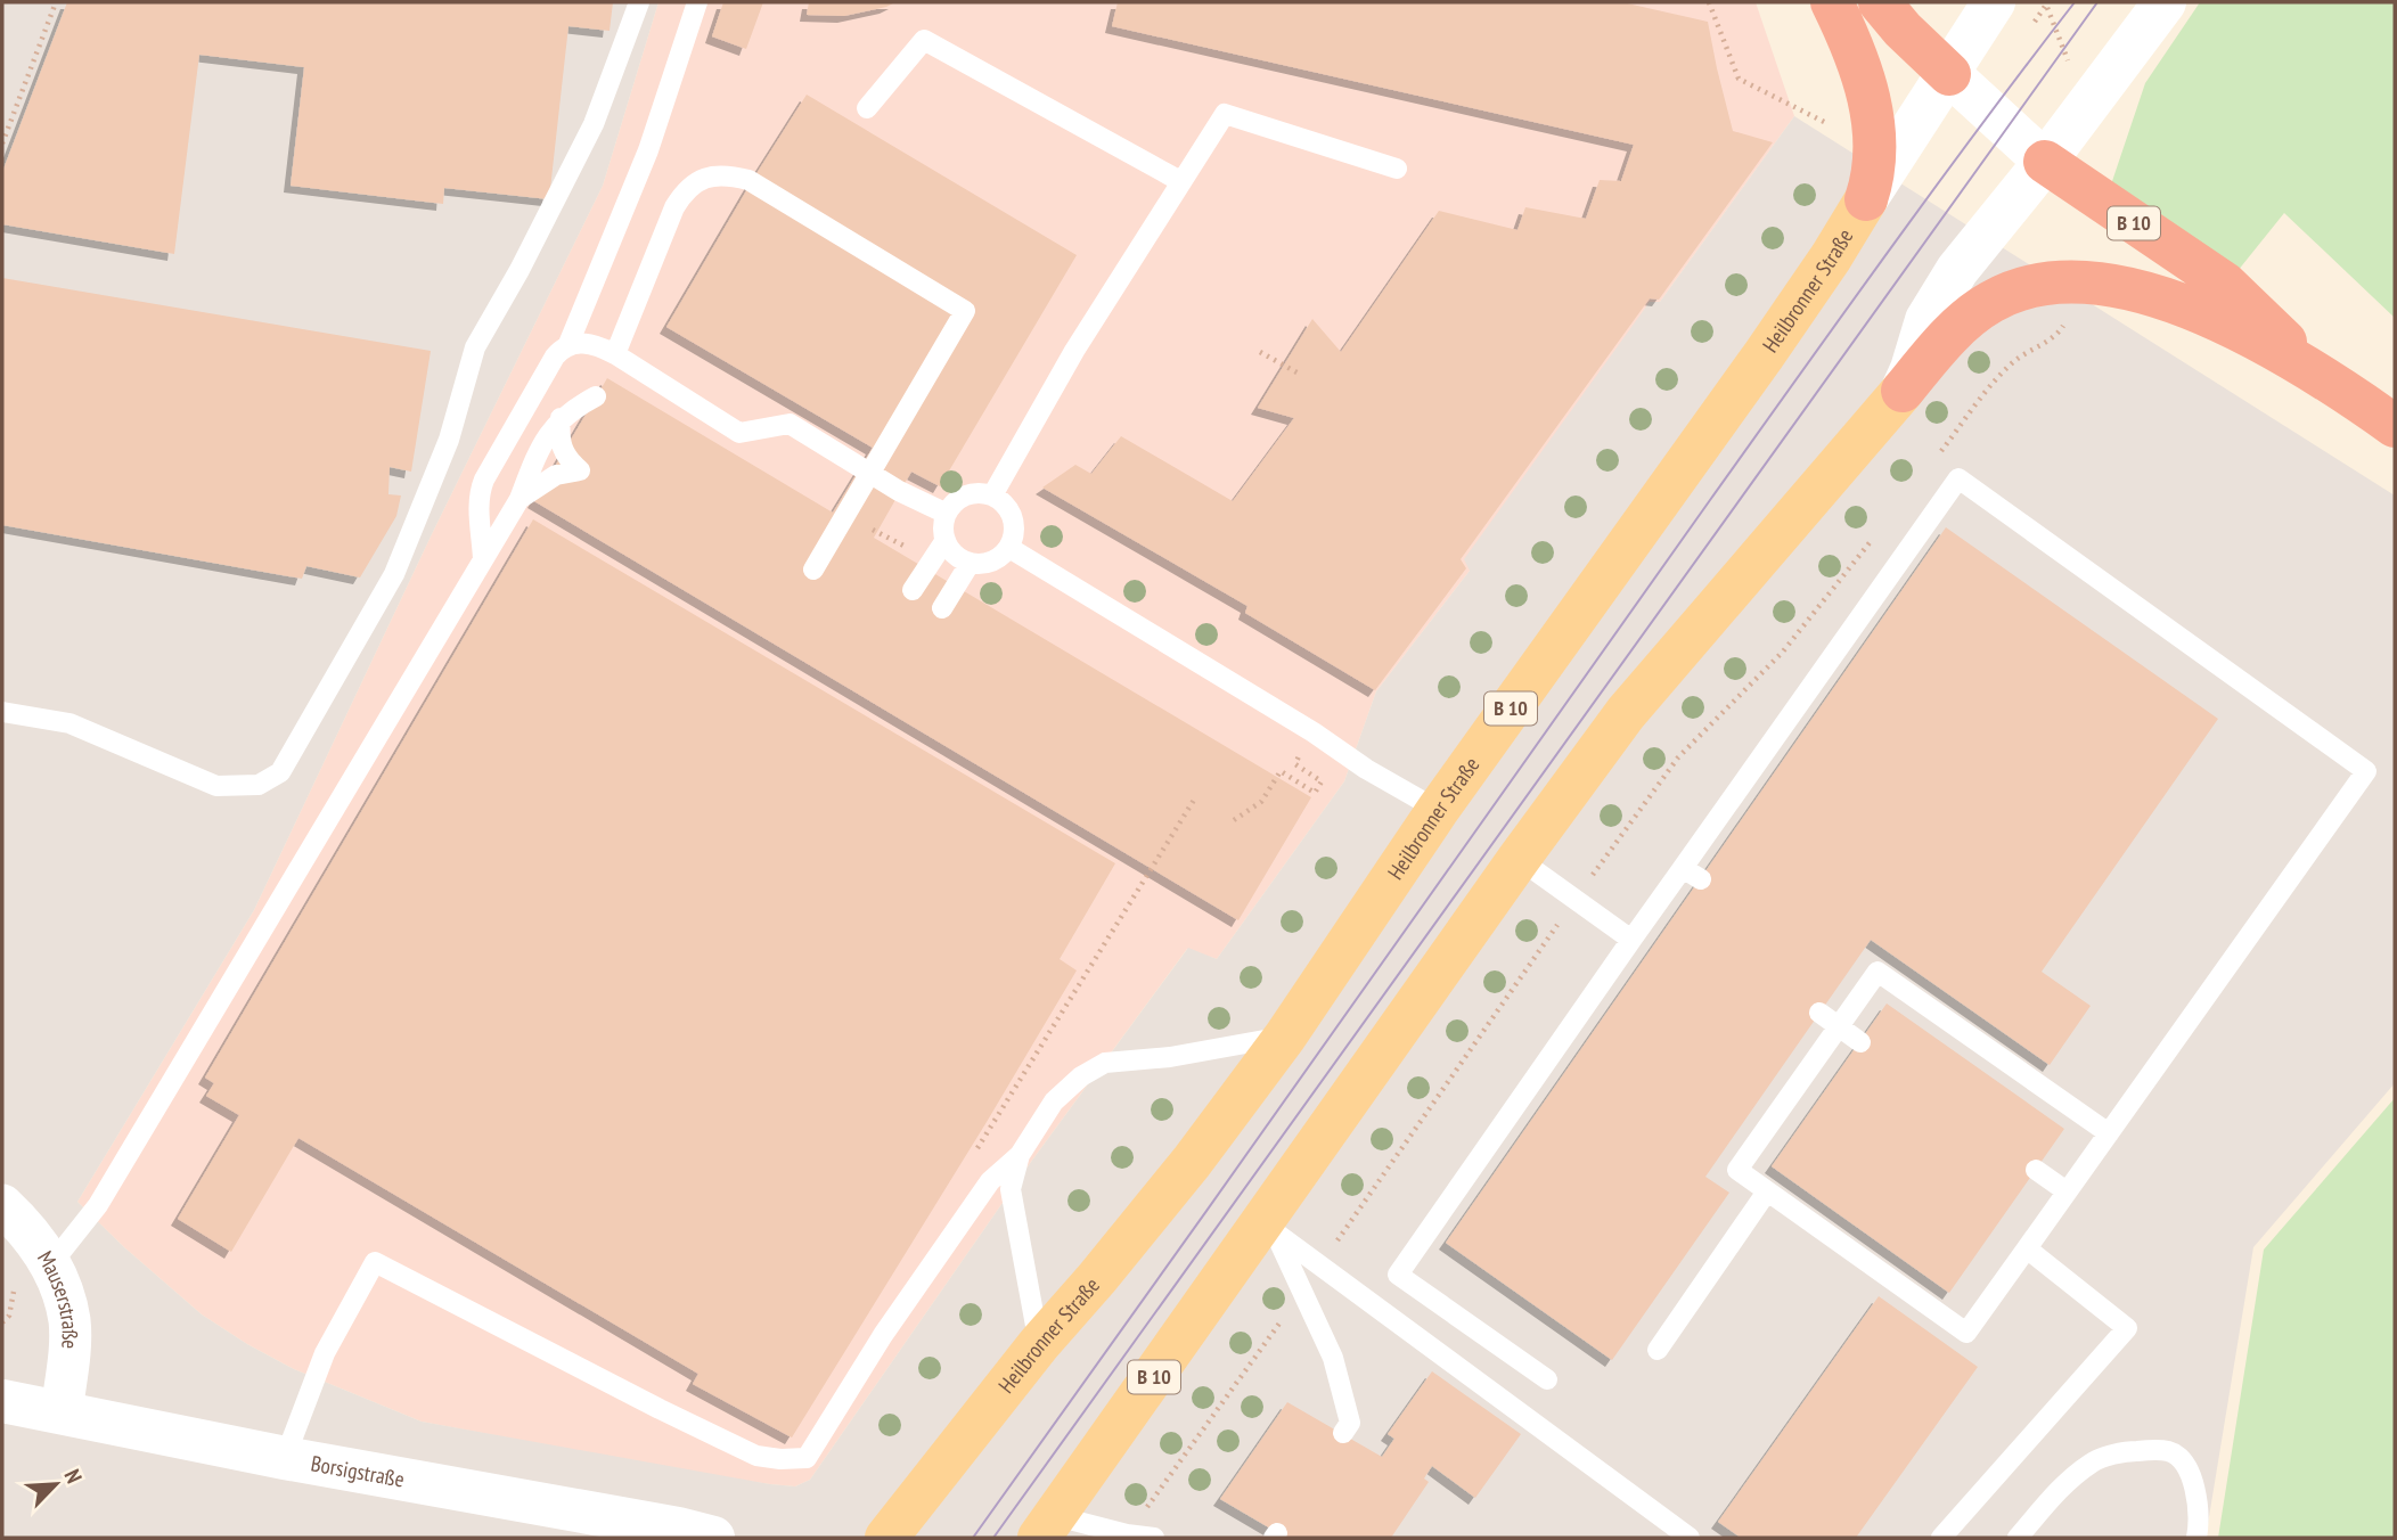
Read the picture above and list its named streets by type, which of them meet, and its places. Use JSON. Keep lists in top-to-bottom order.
{
  "streets": {
    "highway": ["B 10"],
    "main road": ["Heilbronner Straße", "Borsigstraße"],
    "street": ["Mauserstraße"]
  },
  "crossings": [
    ["B 10", "Heilbronner Straße"],
    ["Mauserstraße", "Borsigstraße"]
  ],
  "north": "top right"
}
